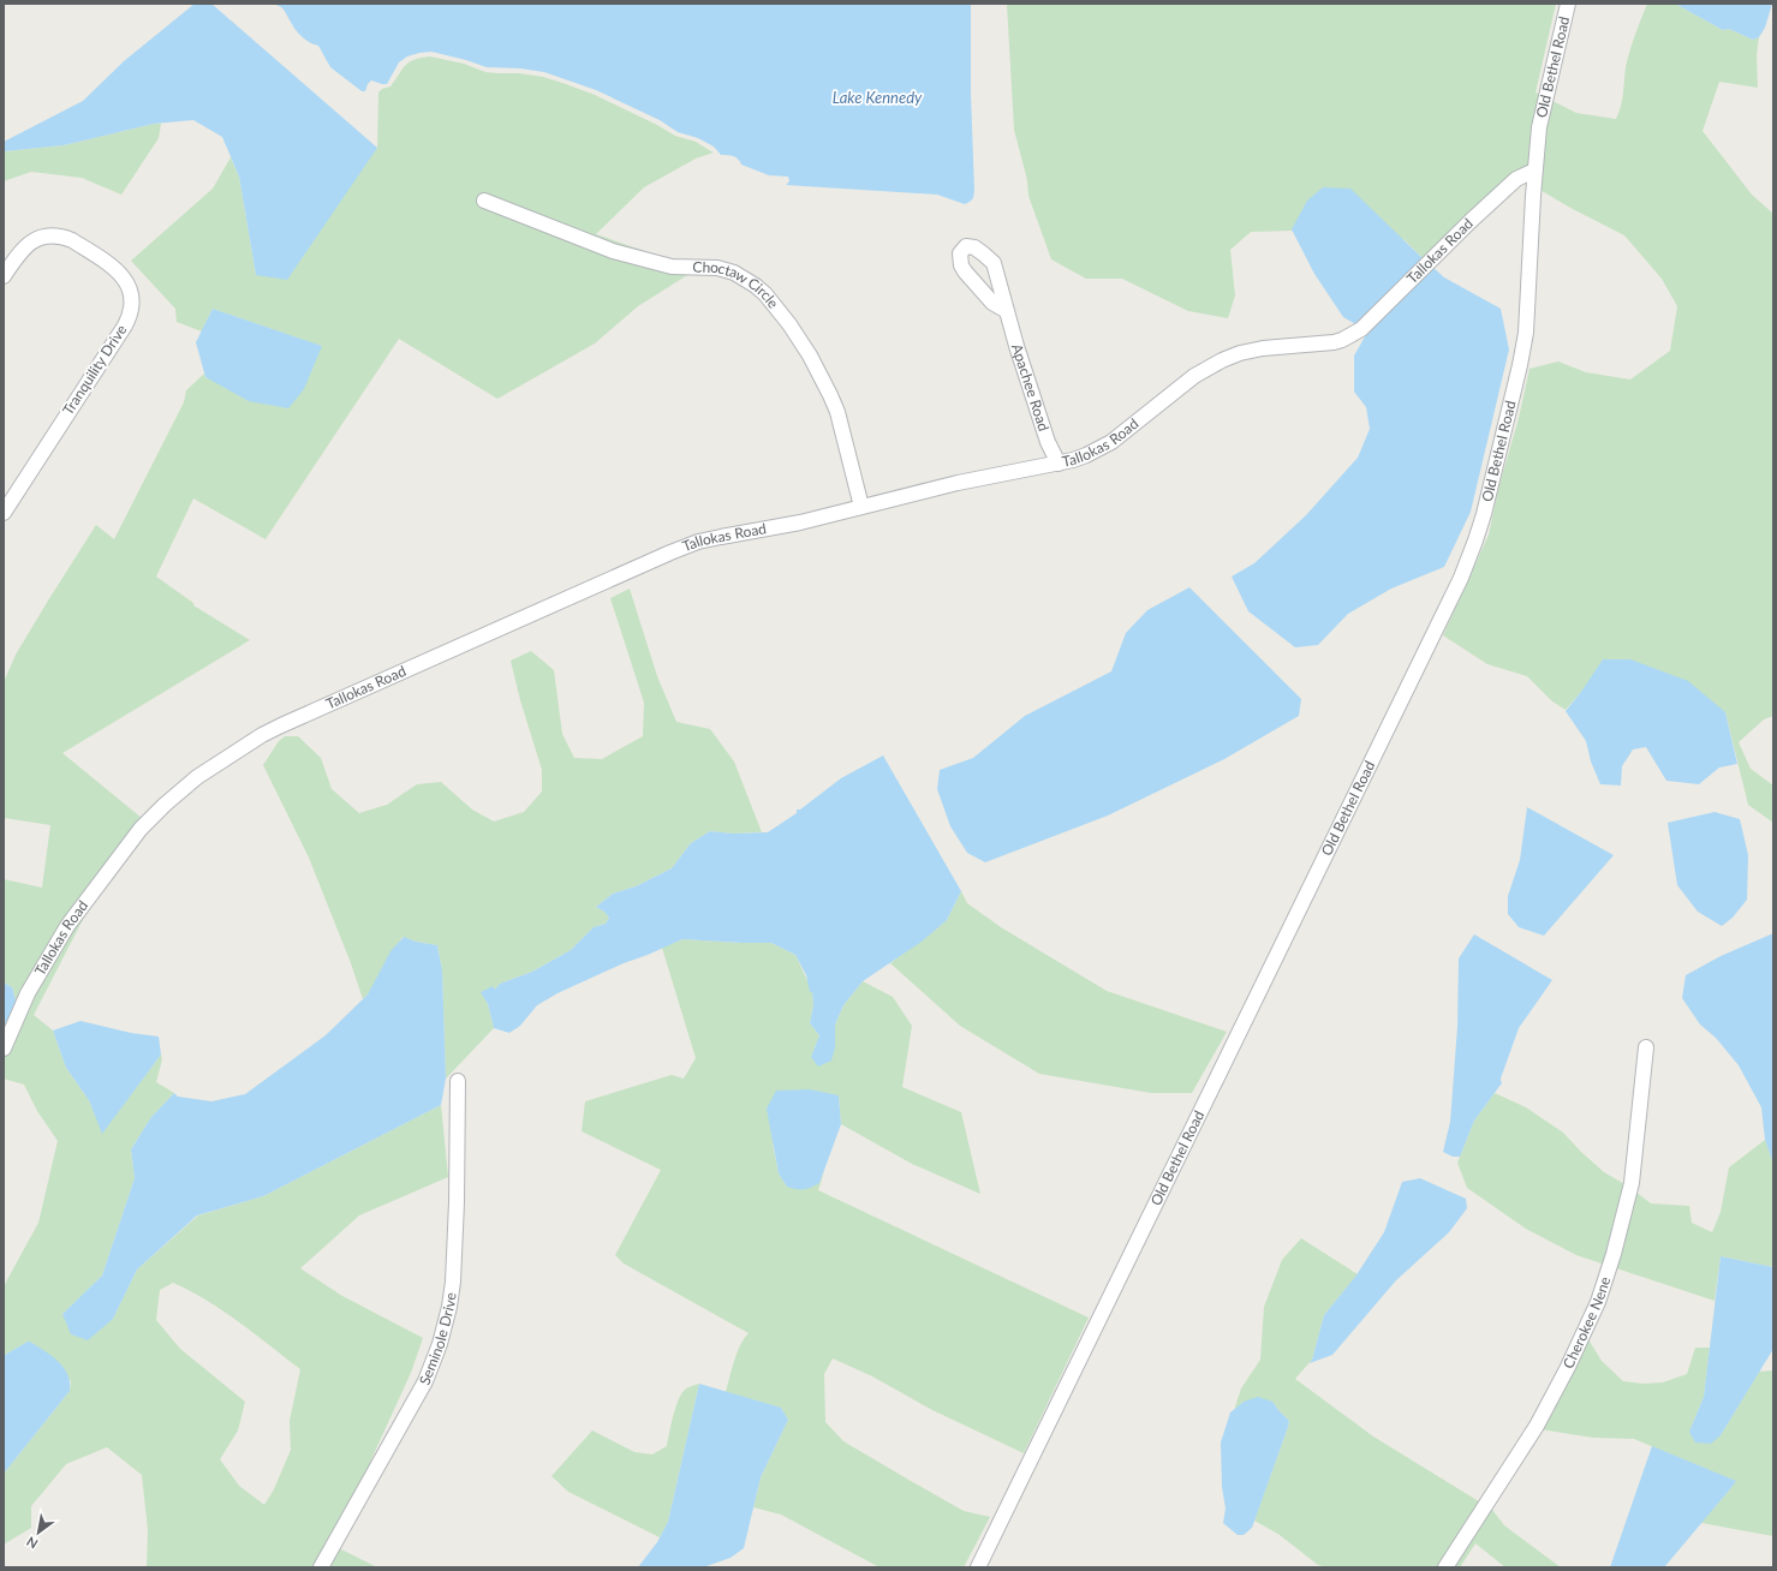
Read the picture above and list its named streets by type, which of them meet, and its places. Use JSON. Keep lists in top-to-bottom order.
{
  "streets": {
    "street": [
      "Old Bethel Road",
      "Tallokas Road",
      "Choctaw Circle",
      "Tranquility Drive",
      "Apachee Road",
      "Cherokee Nene",
      "Seminole Drive"
    ]
  },
  "crossings": [
    ["Old Bethel Road", "Tallokas Road"],
    ["Tallokas Road", "Choctaw Circle"],
    ["Tallokas Road", "Apachee Road"]
  ],
  "water": ["Lake Kennedy"],
  "north": "bottom left"
}
